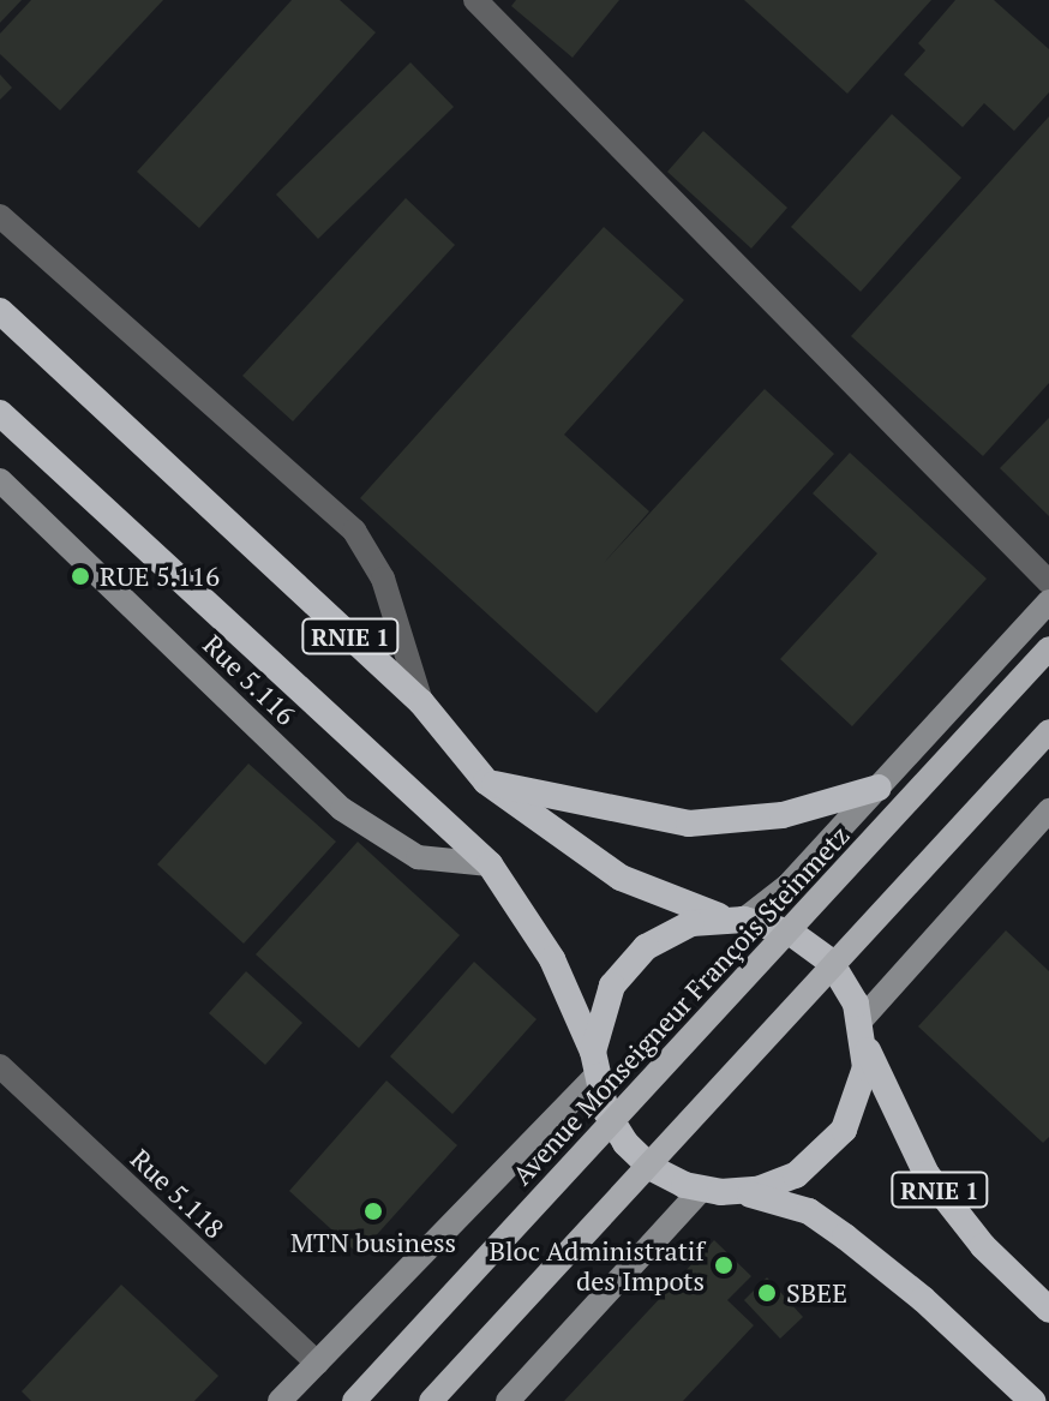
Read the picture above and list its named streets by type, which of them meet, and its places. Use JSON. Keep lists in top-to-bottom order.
{
  "streets": {
    "highway": ["RNIE 1"],
    "main road": ["Rue 5.116", "Avenue Monseigneur François Steinmetz"],
    "street": ["Rue 5.118"]
  },
  "crossings": [
    ["RNIE 1", "Rue 5.116"],
    ["RNIE 1", "Avenue Monseigneur François Steinmetz"],
    ["Avenue Monseigneur François Steinmetz", "Rue 5.118"]
  ],
  "places": [
    "RUE 5.116",
    "MTN business",
    "Bloc Administratif des Impots",
    "SBEE"
  ]
}
